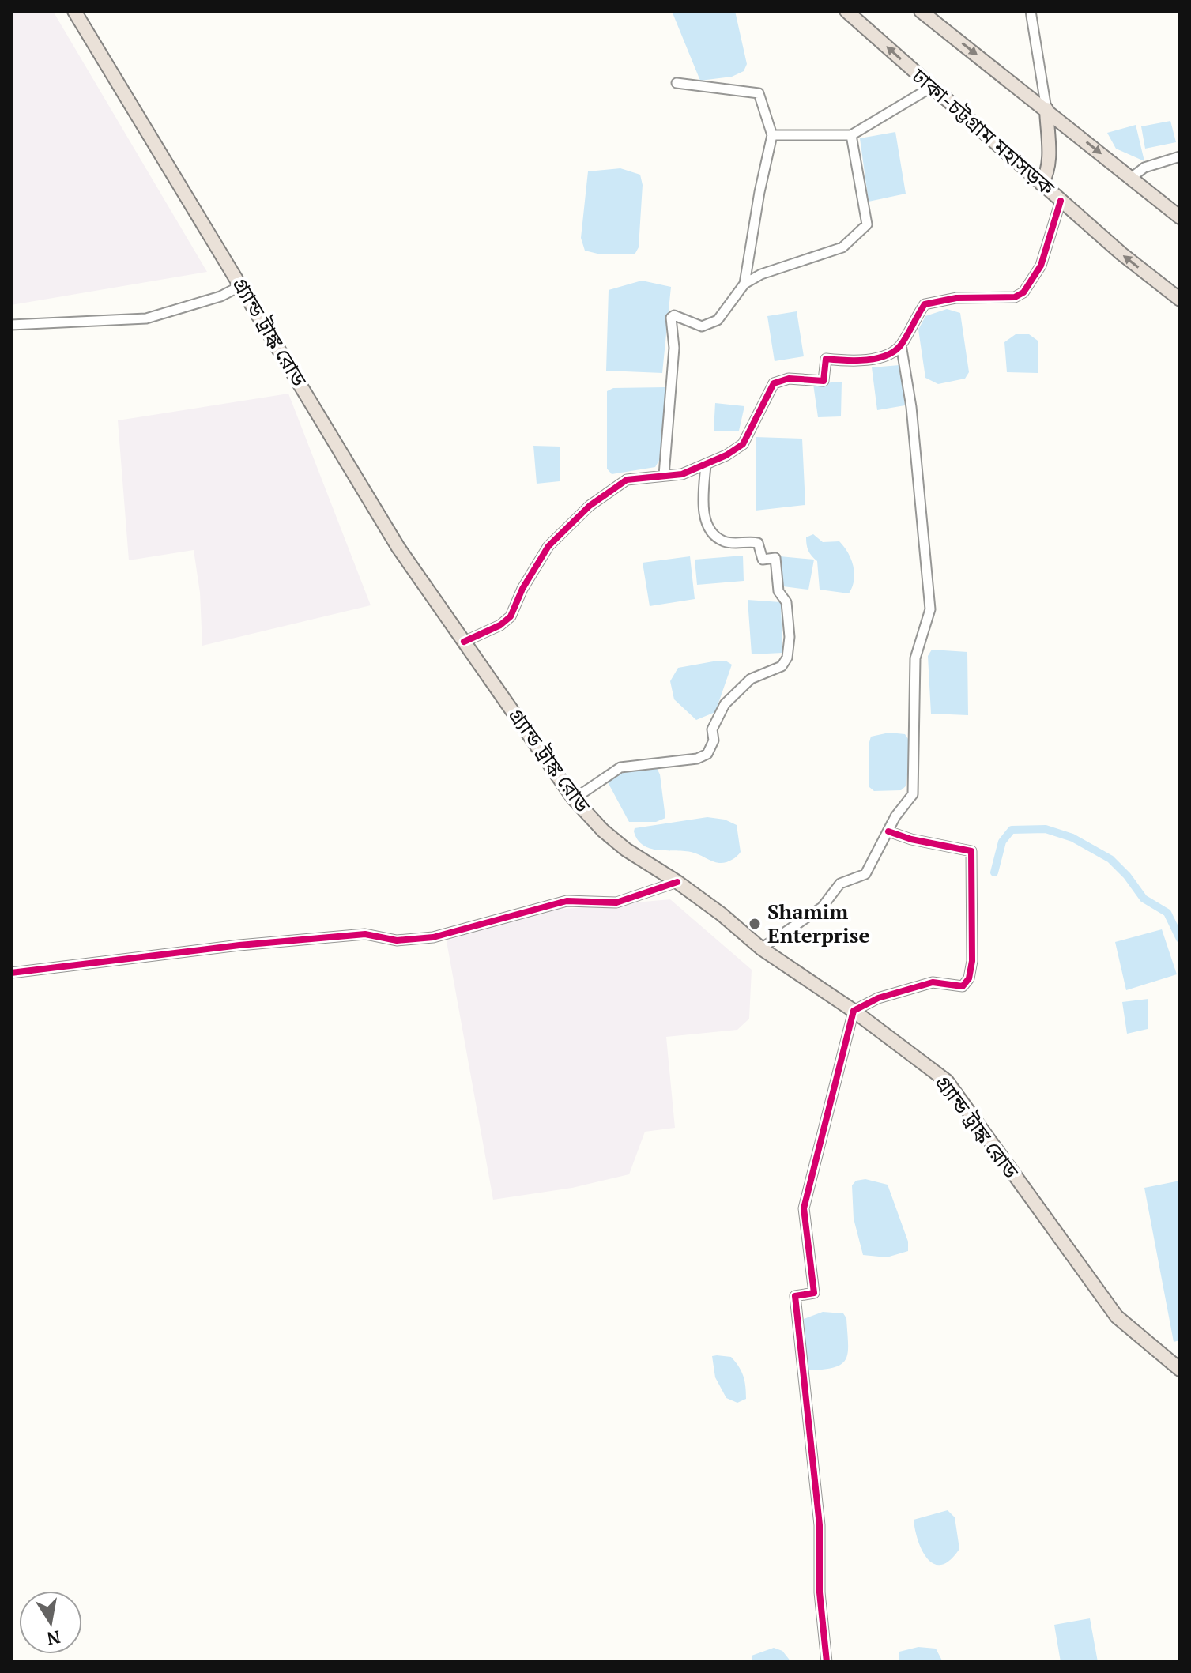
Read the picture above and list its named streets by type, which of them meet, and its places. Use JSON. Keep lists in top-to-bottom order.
{
  "streets": {
    "highway": ["ঢাকা-চট্টগ্রাম মহাসড়ক", "গ্র্যান্ড ট্রাঙ্ক রোড"]
  },
  "places": ["Shamim Enterprise"],
  "north": "bottom"
}
